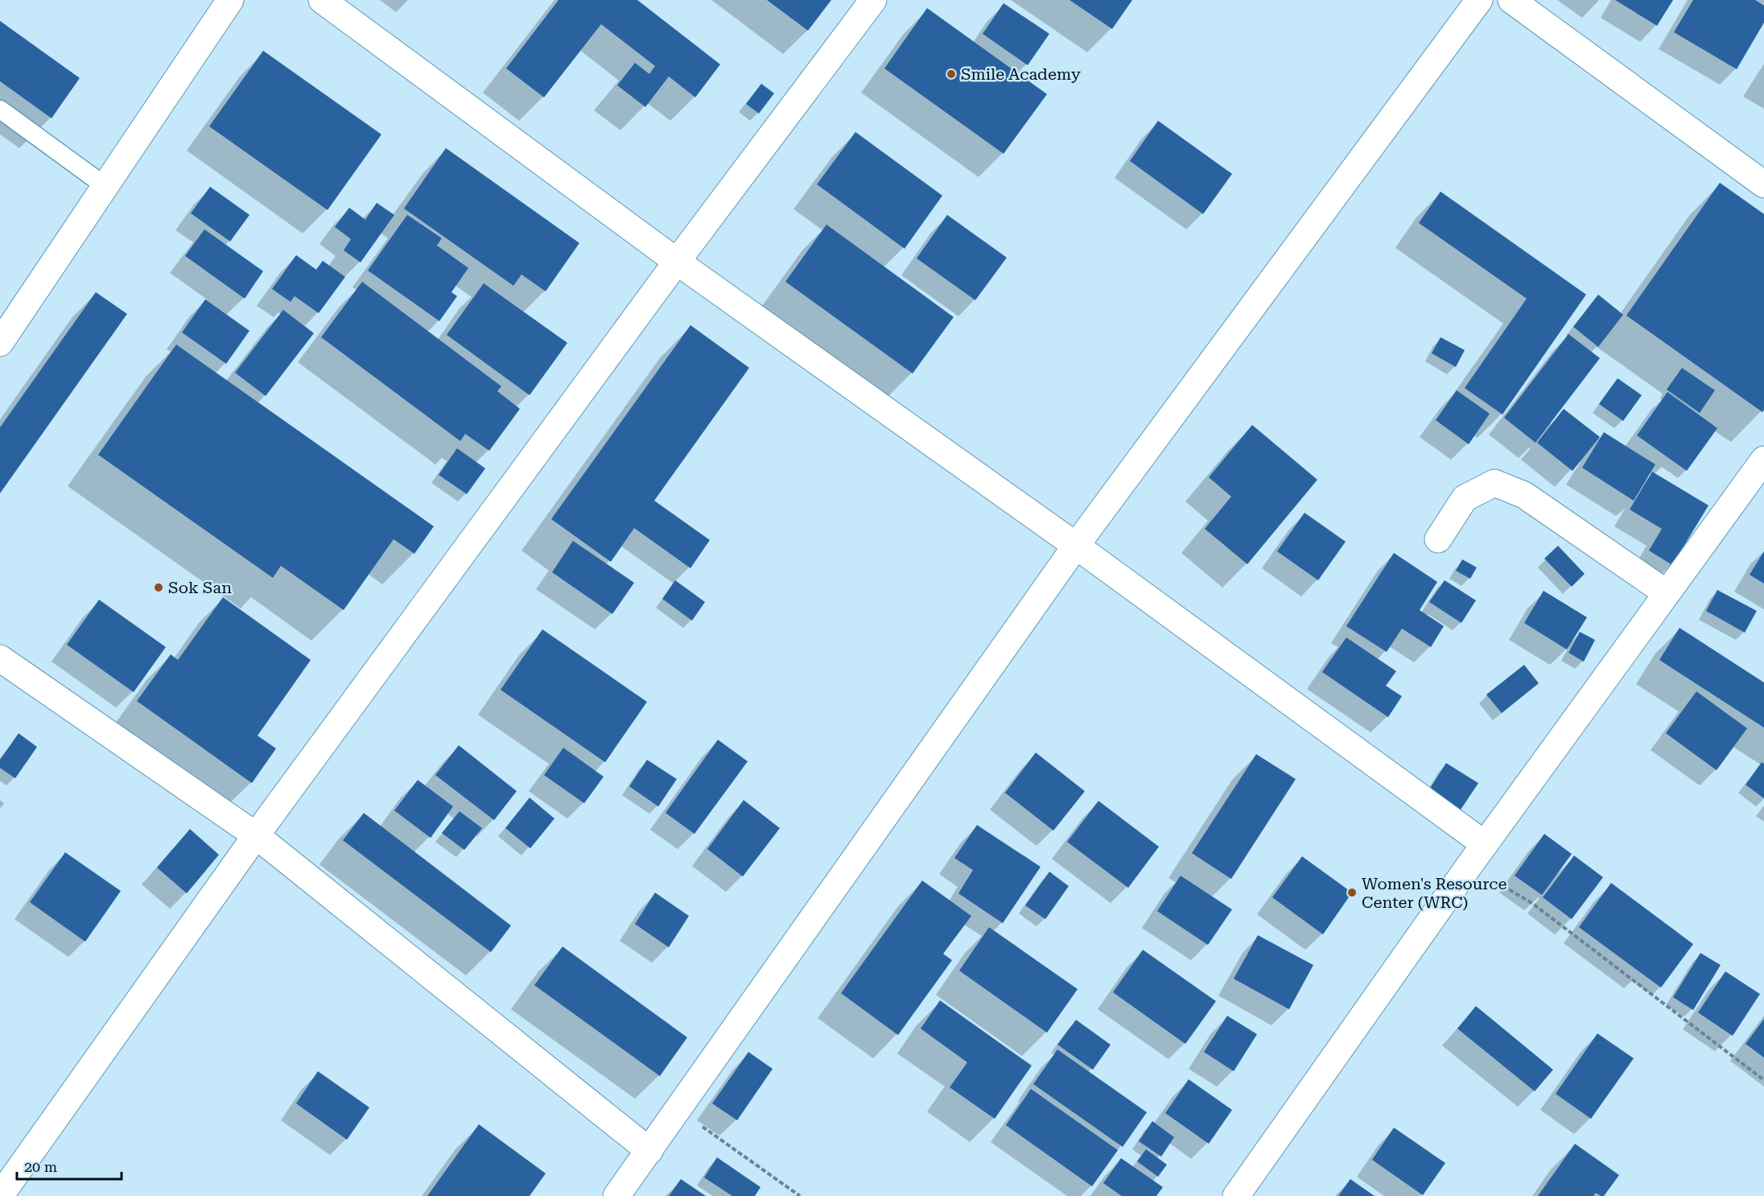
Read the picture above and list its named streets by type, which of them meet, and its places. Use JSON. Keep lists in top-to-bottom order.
{
  "places": ["Smile Academy", "Sok San", "Women's Resource Center (WRC)"],
  "scale_bar": "20 m"
}
